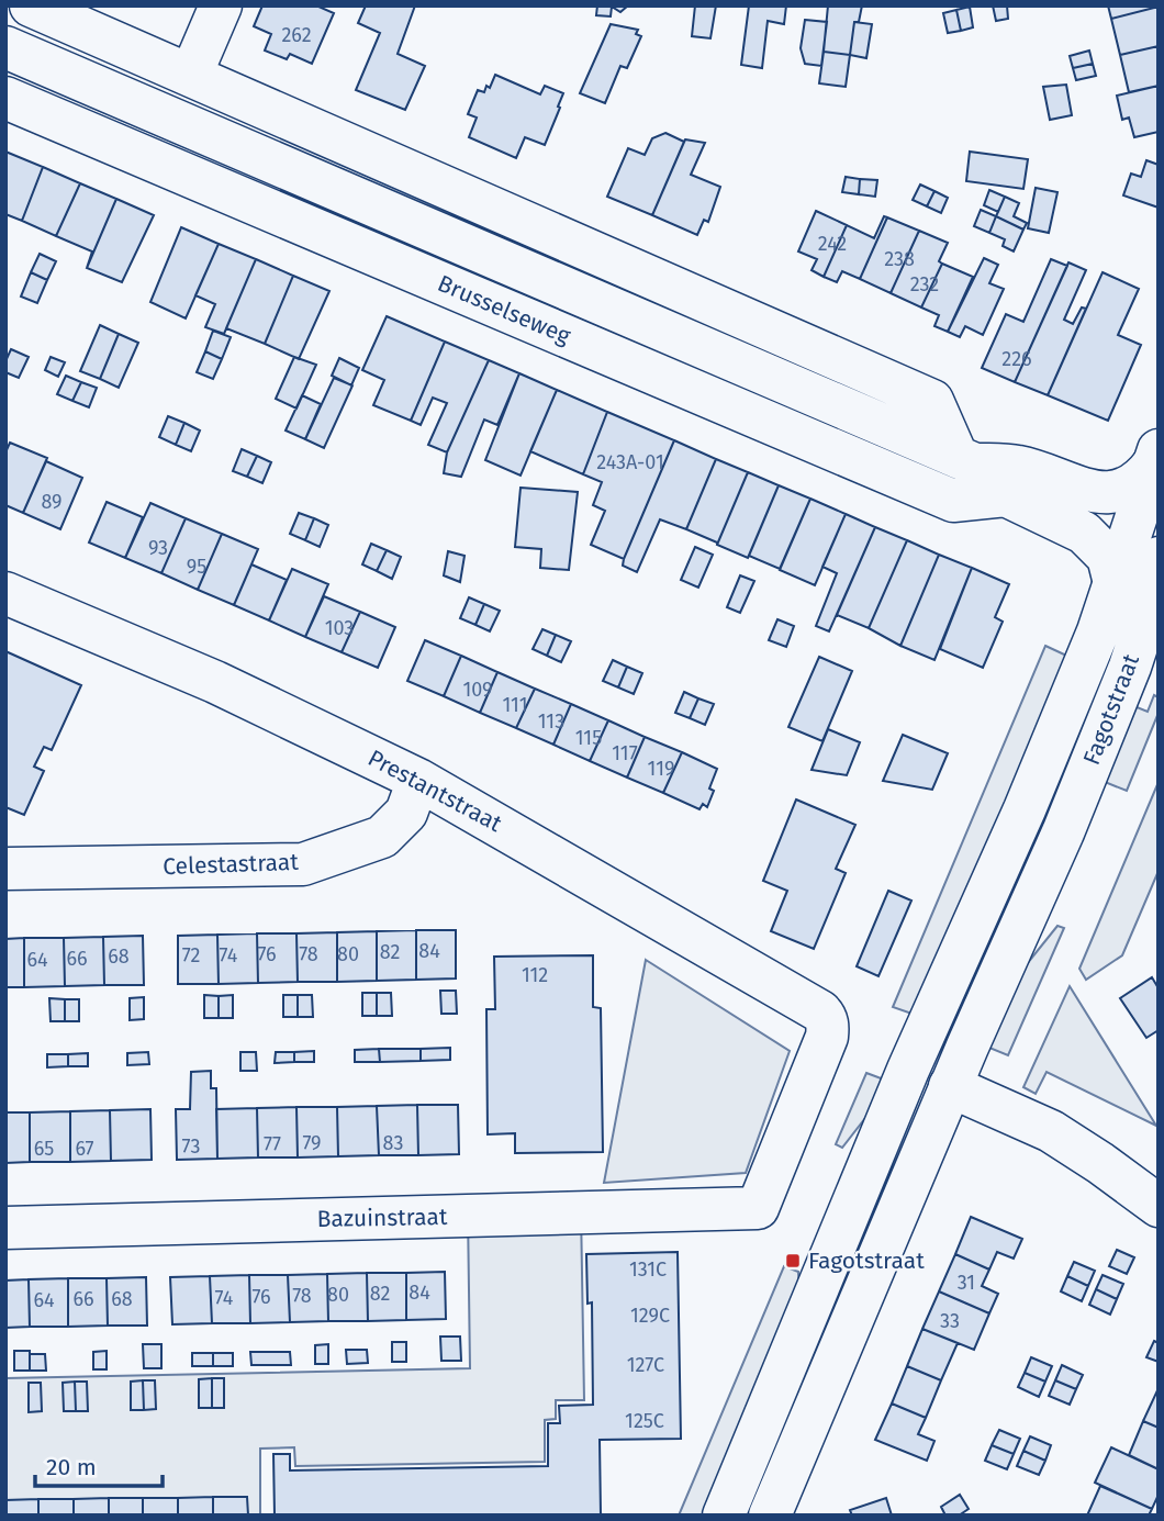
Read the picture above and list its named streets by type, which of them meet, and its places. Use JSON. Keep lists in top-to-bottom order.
{
  "streets": {
    "street": [
      "Brusselseweg",
      "Fagotstraat",
      "Prestantstraat",
      "Celestastraat",
      "Bazuinstraat"
    ]
  },
  "crossings": [
    ["Brusselseweg", "Fagotstraat"],
    ["Prestantstraat", "Celestastraat"],
    ["Prestantstraat", "Bazuinstraat"]
  ],
  "places": {
    "transit": ["Fagotstraat"]
  },
  "house_numbers": [
    "262",
    "242",
    "238",
    "232",
    "226",
    "243A-01",
    "89",
    "93",
    "95",
    "103",
    "109",
    "111",
    "113",
    "115",
    "117",
    "119",
    "84",
    "82",
    "76",
    "78",
    "80",
    "72",
    "74",
    "68",
    "66",
    "64",
    "112",
    "79",
    "83",
    "77",
    "73",
    "65",
    "67",
    "131C",
    "31",
    "84",
    "82",
    "80",
    "78",
    "76",
    "74",
    "66",
    "68",
    "64",
    "129C",
    "33",
    "127C",
    "125C"
  ],
  "scale_bar": "20 m"
}
